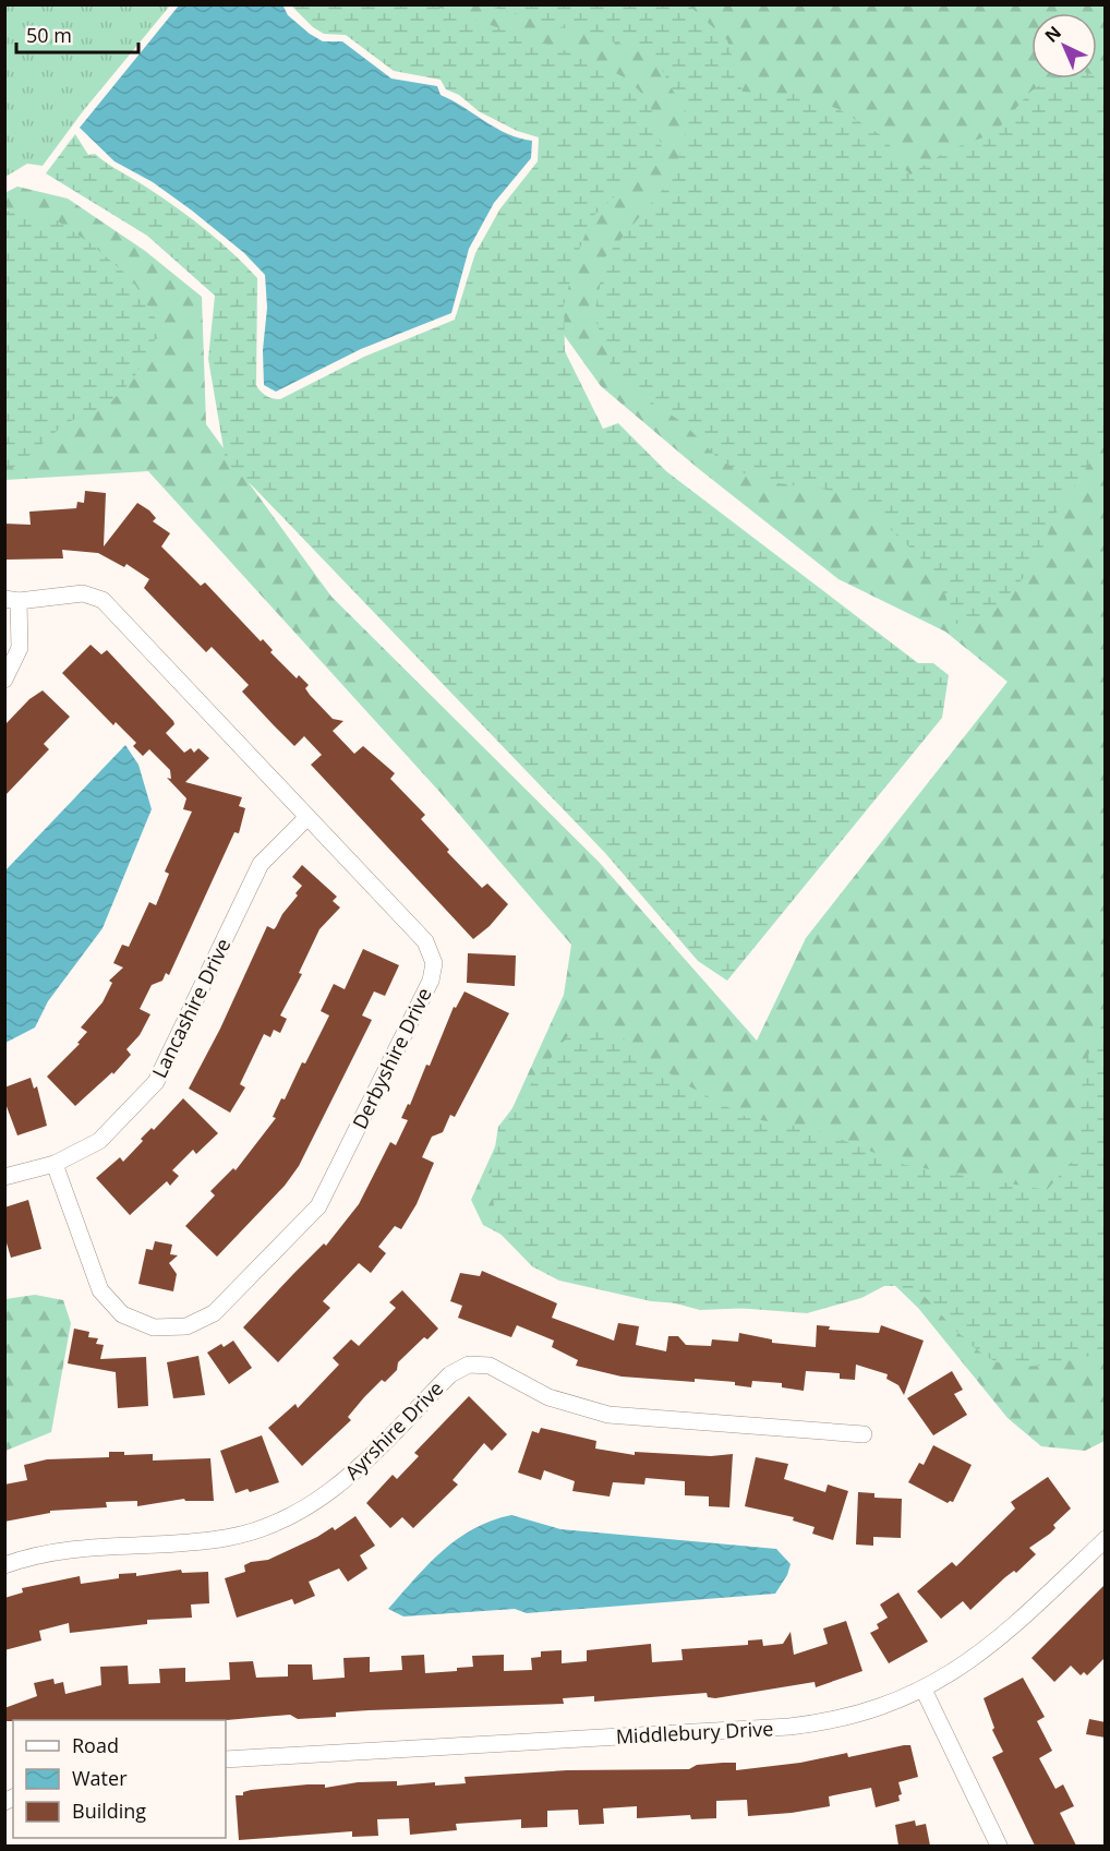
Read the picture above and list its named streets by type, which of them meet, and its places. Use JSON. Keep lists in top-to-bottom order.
{
  "streets": {
    "street": [
      "Lancashire Drive",
      "Derbyshire Drive",
      "Ayrshire Drive",
      "Middlebury Drive"
    ]
  },
  "crossings": [
    ["Lancashire Drive", "Derbyshire Drive"]
  ],
  "legend": ["Road", "Water", "Building"],
  "scale_bar": "50 m",
  "north": "top left"
}
